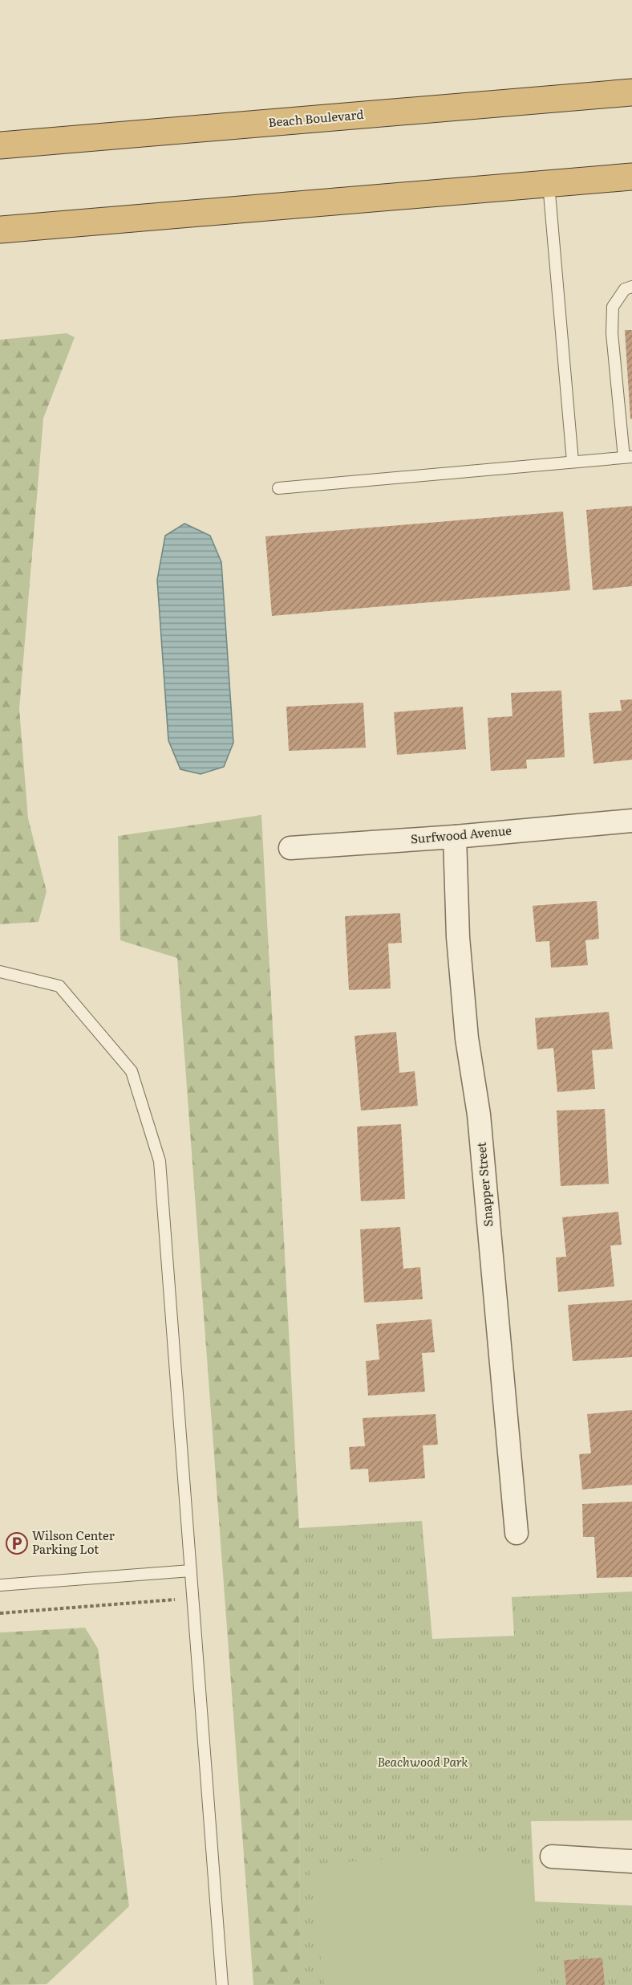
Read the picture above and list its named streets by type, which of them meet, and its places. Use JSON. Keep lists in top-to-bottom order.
{
  "streets": {
    "highway": ["Beach Boulevard"],
    "street": ["Surfwood Avenue", "Snapper Street"]
  },
  "crossings": [
    ["Surfwood Avenue", "Snapper Street"]
  ],
  "parks": ["Beachwood Park"],
  "places": {
    "parking": ["Wilson Center Parking Lot"]
  }
}
